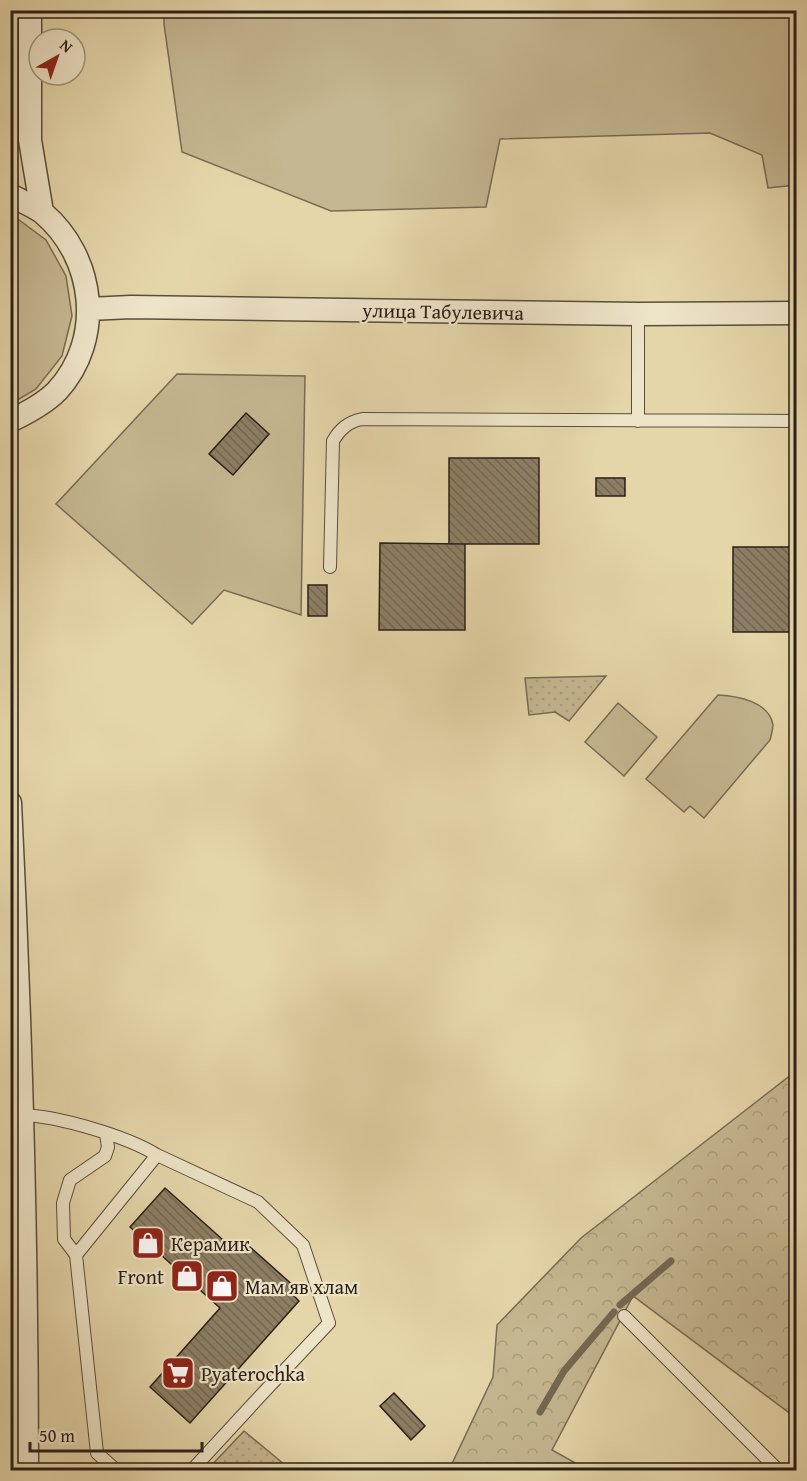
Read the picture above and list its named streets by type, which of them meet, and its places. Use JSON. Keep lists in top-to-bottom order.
{
  "streets": {
    "street": ["улица Табулевича"]
  },
  "places": {
    "shop": ["Керамик", "Front", "Мам яв хлам"],
    "supermarket": ["Pyaterochka"]
  },
  "scale_bar": "50 m",
  "north": "top right"
}
